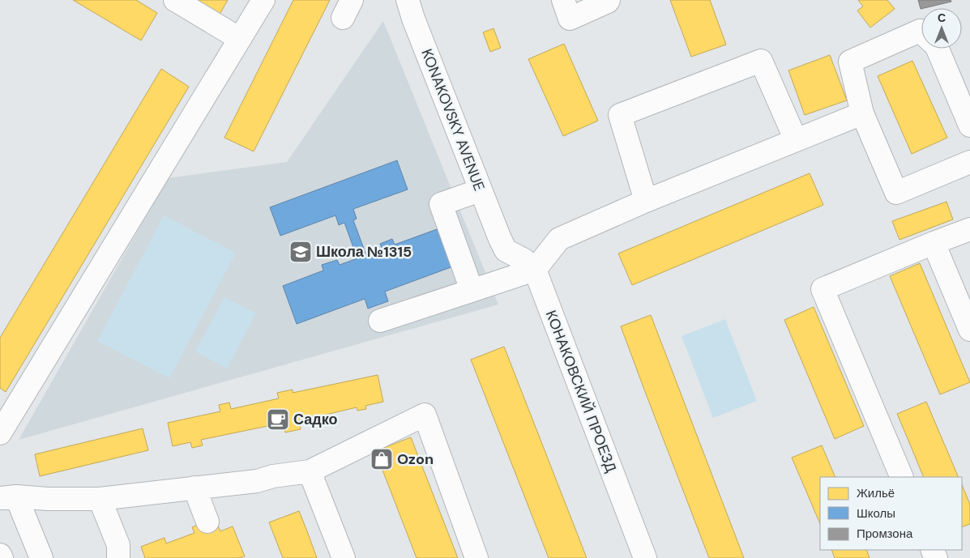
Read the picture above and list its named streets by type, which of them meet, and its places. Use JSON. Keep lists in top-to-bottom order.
{
  "streets": {
    "street": ["KONAKOVSKY AVENUE", "КОНАКОВСКИЙ ПРОЕЗД"]
  },
  "crossings": [
    ["KONAKOVSKY AVENUE", "КОНАКОВСКИЙ ПРОЕЗД"]
  ],
  "places": {
    "school or university": ["Школа №1315"],
    "cafe": ["Садко"],
    "shop": ["Ozon"]
  },
  "legend": ["Жильё", "Школы", "Промзона"],
  "north": "top"
}
